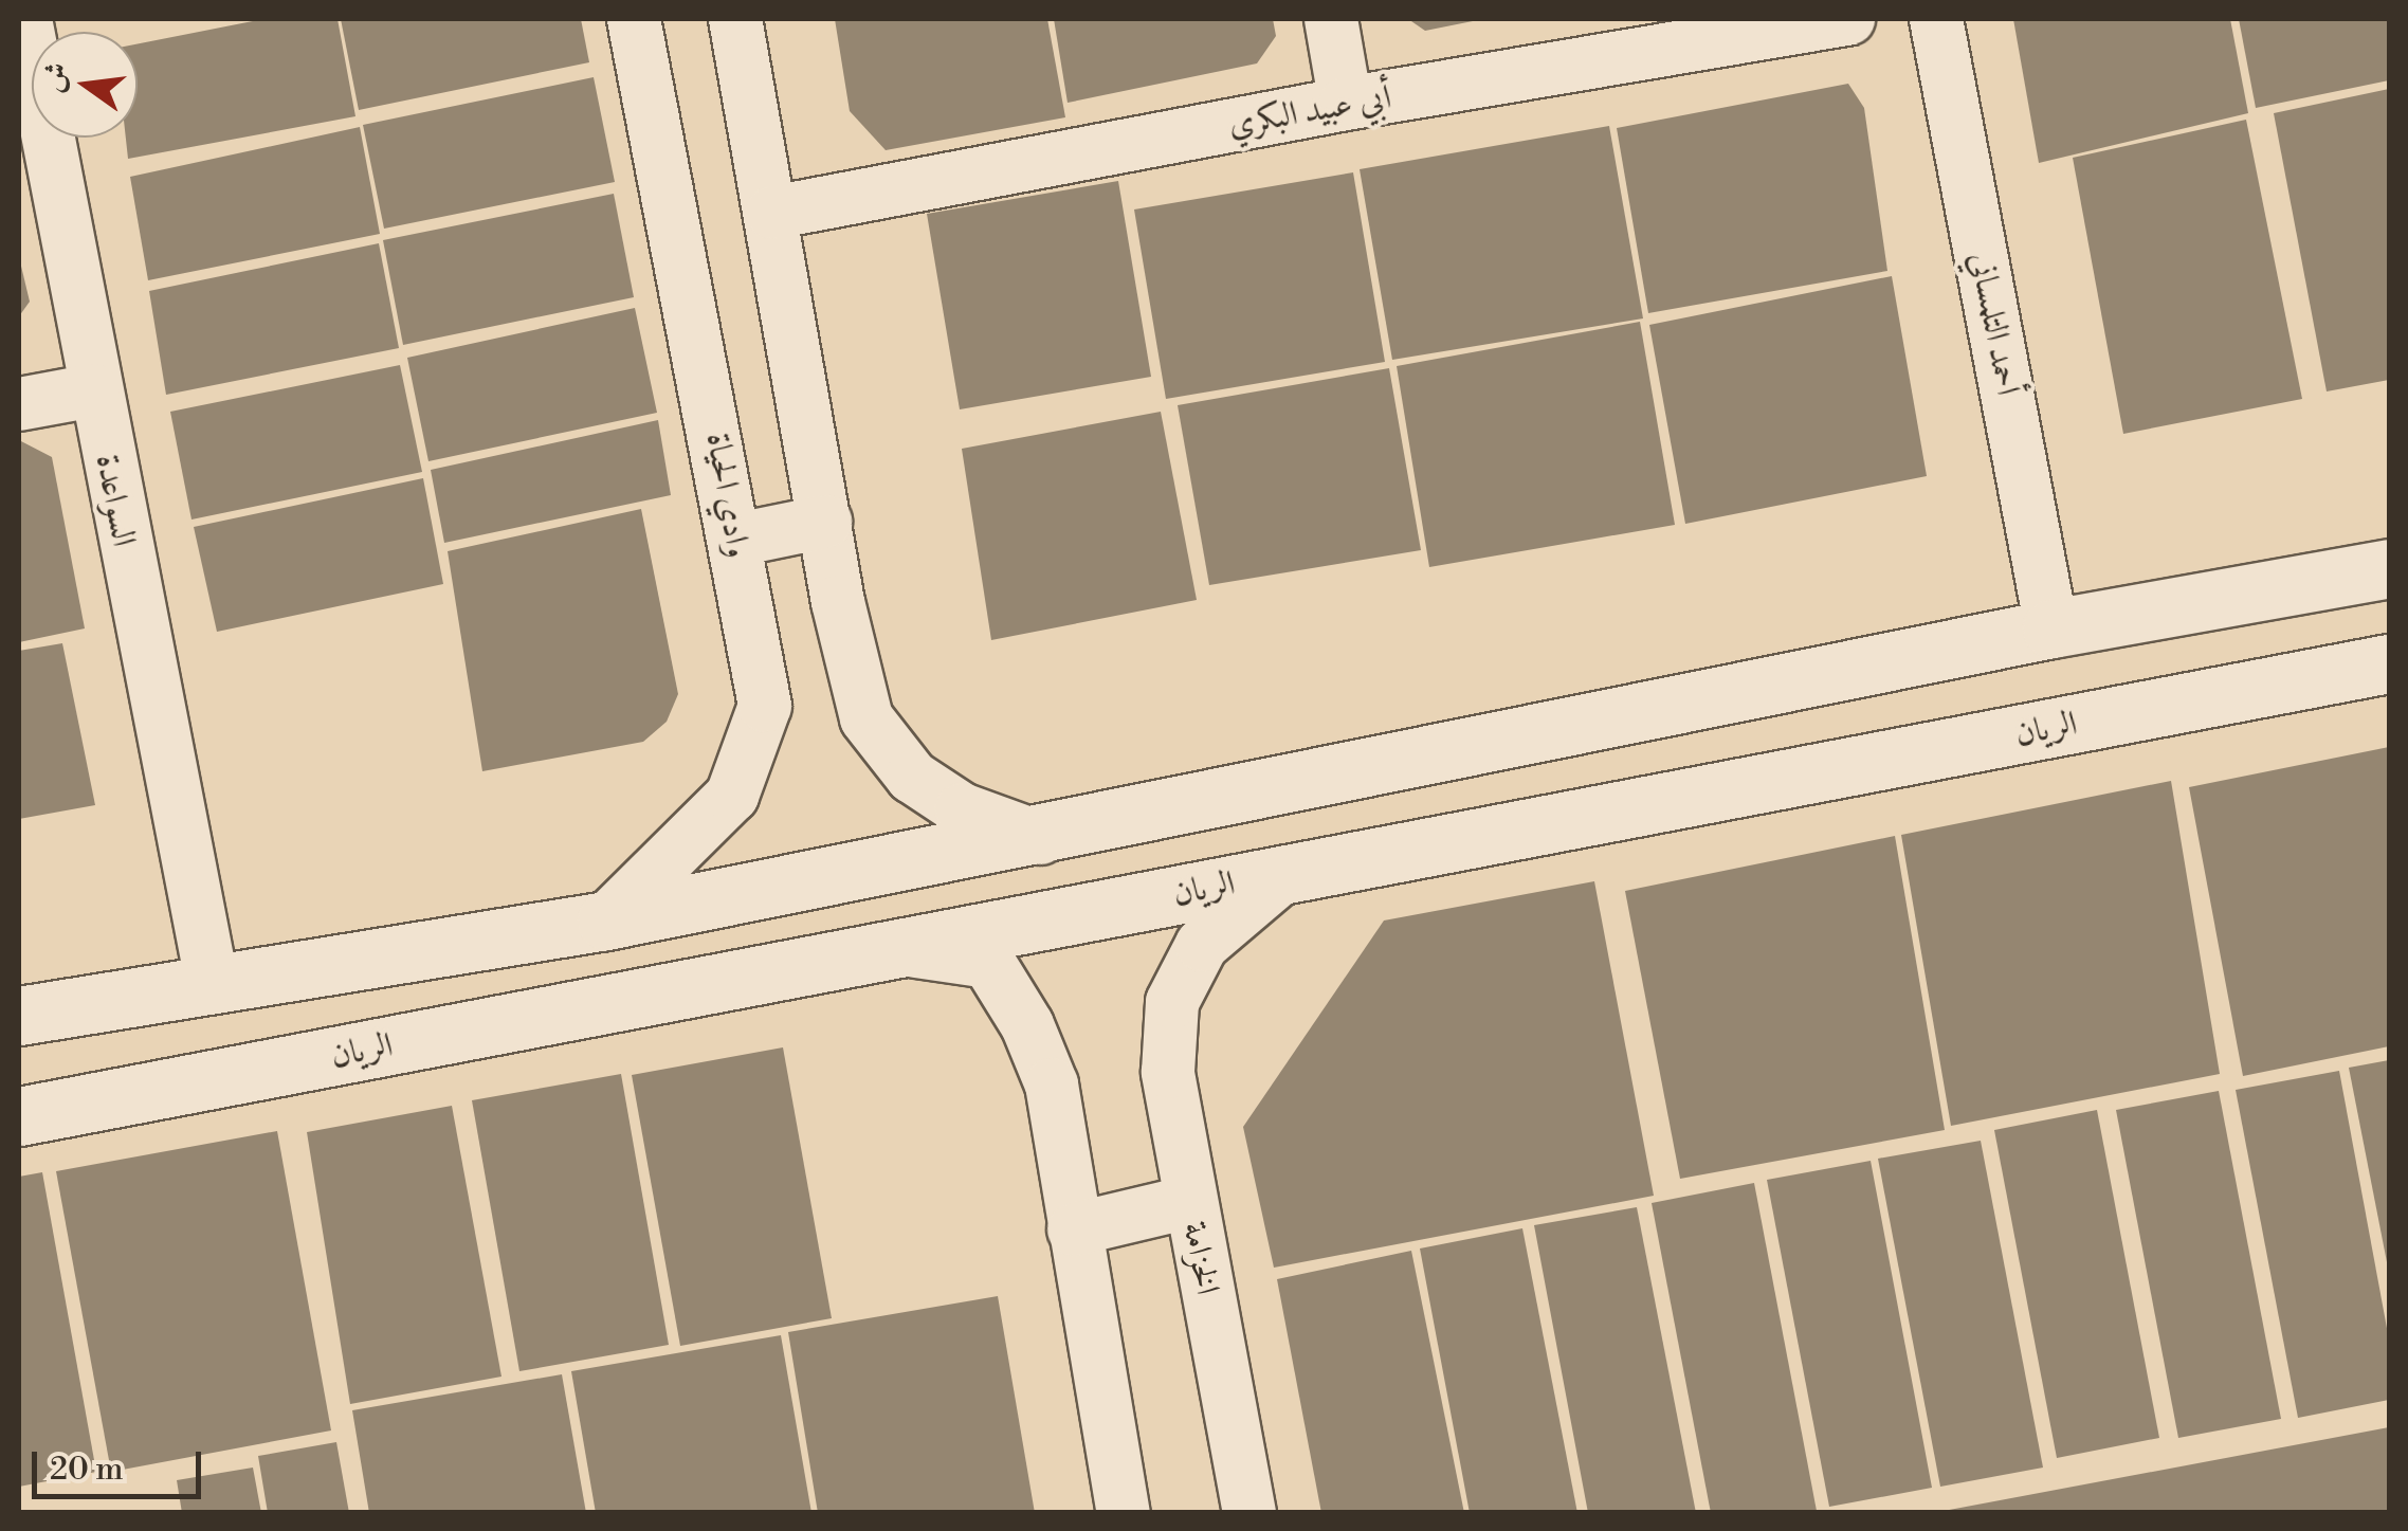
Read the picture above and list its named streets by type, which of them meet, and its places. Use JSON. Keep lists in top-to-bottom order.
{
  "streets": {
    "street": [
      "أبي عبيد البكري",
      "أحمد التلمساني",
      "وادي الحياة",
      "السواعدة",
      "الريان",
      "الخزامة"
    ]
  },
  "crossings": [
    ["الريان", "الخزامة"]
  ],
  "scale_bar": "20 m",
  "north": "left"
}
